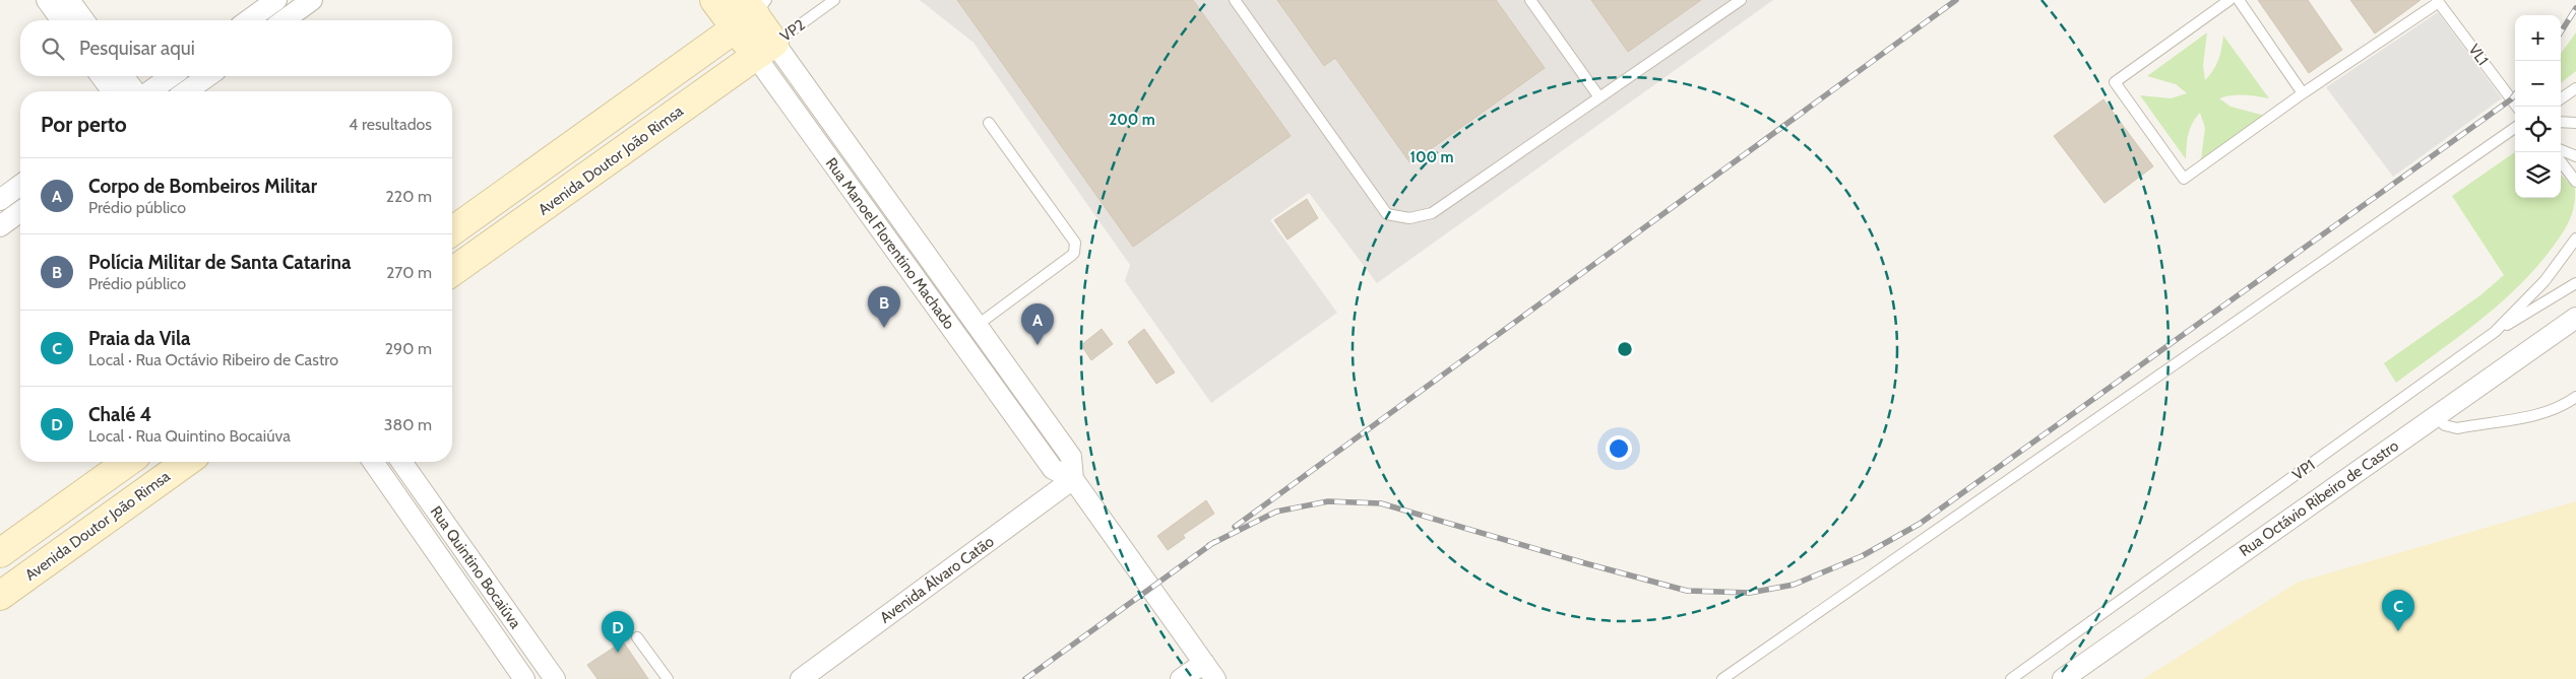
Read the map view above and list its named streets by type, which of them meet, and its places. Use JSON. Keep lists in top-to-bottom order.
{
  "streets": {
    "street": [
      "Avenida Doutor João Rimsa",
      "Rua Manoel Florentino Machado",
      "Rua Octávio Ribeiro de Castro",
      "Rua Quintino Bocaiúva",
      "Avenida Álvaro Catão"
    ],
    "lane": ["VP2", "VL1", "VP1"]
  },
  "crossings": [
    ["VP2", "Avenida Doutor João Rimsa"],
    ["VP2", "Rua Manoel Florentino Machado"],
    ["Avenida Doutor João Rimsa", "Rua Manoel Florentino Machado"],
    ["Rua Manoel Florentino Machado", "Avenida Álvaro Catão"]
  ],
  "page": {
    "map_buttons": ["+", "−"],
    "search": "Pesquisar aqui",
    "heading": ["Por perto", "4 resultados"],
    "list": [
      {
        "mark": "A",
        "name": "Corpo de Bombeiros Militar",
        "note": "Prédio público",
        "value": "220 m"
      },
      {
        "mark": "B",
        "name": "Polícia Militar de Santa Catarina",
        "note": "Prédio público",
        "value": "270 m"
      },
      {
        "mark": "C",
        "name": "Praia da Vila",
        "note": "Local · Rua Octávio Ribeiro de Castro",
        "value": "290 m"
      },
      {
        "mark": "D",
        "name": "Chalé 4",
        "note": "Local · Rua Quintino Bocaiúva",
        "value": "380 m"
      }
    ],
    "pins": [
      "B",
      "A",
      "C",
      "D"
    ]
  },
  "rings": ["200 m", "100 m"]
}
